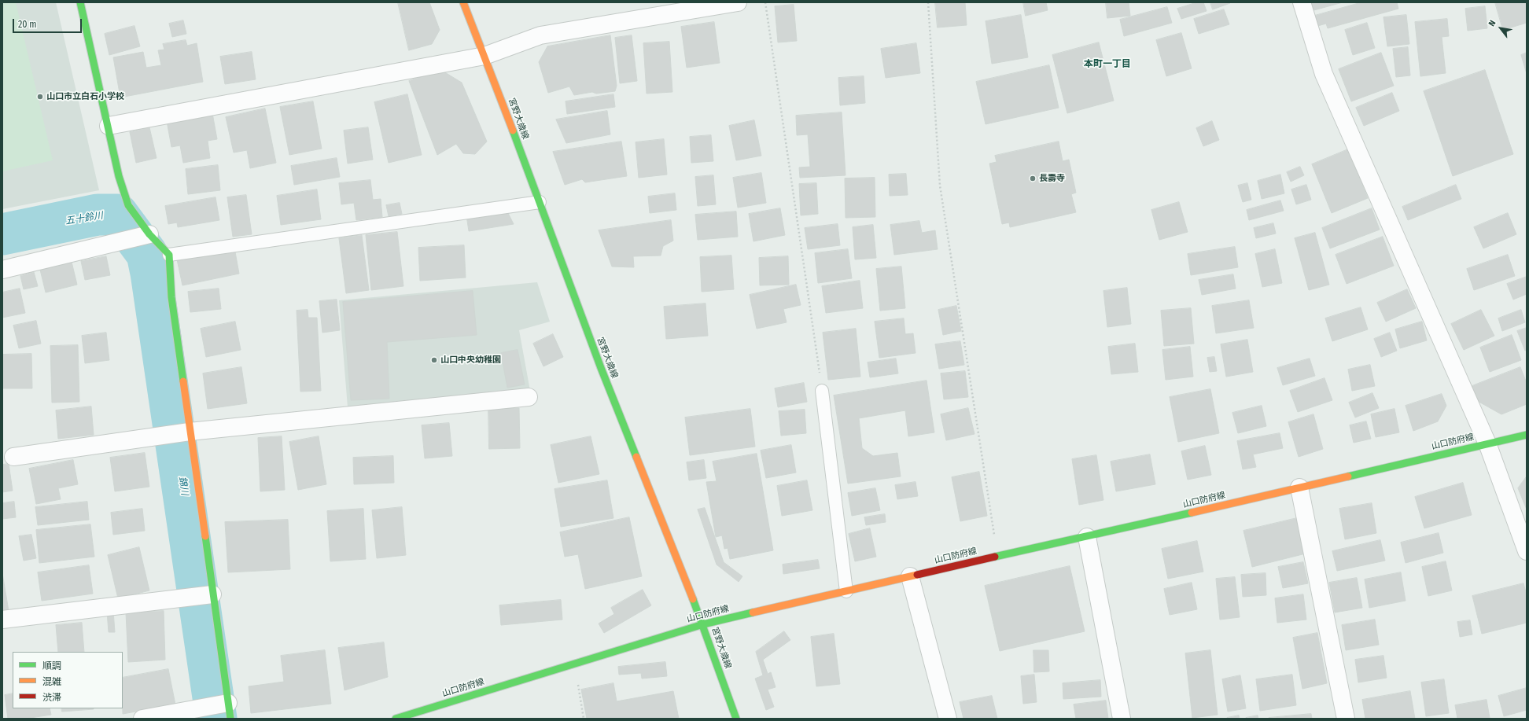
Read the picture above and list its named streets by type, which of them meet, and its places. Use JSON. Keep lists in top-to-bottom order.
{
  "streets": {
    "main road": ["宮野大歳線", "山口防府線"]
  },
  "crossings": [
    ["宮野大歳線", "山口防府線"]
  ],
  "districts": ["本町一丁目"],
  "water": ["五十鈴川", "錦川"],
  "places": ["山口市立白石小学校", "長壽寺", "山口中央幼稚園"],
  "legend": ["順調", "混雑", "渋滞"],
  "scale_bar": "20 m",
  "north": "top left"
}
